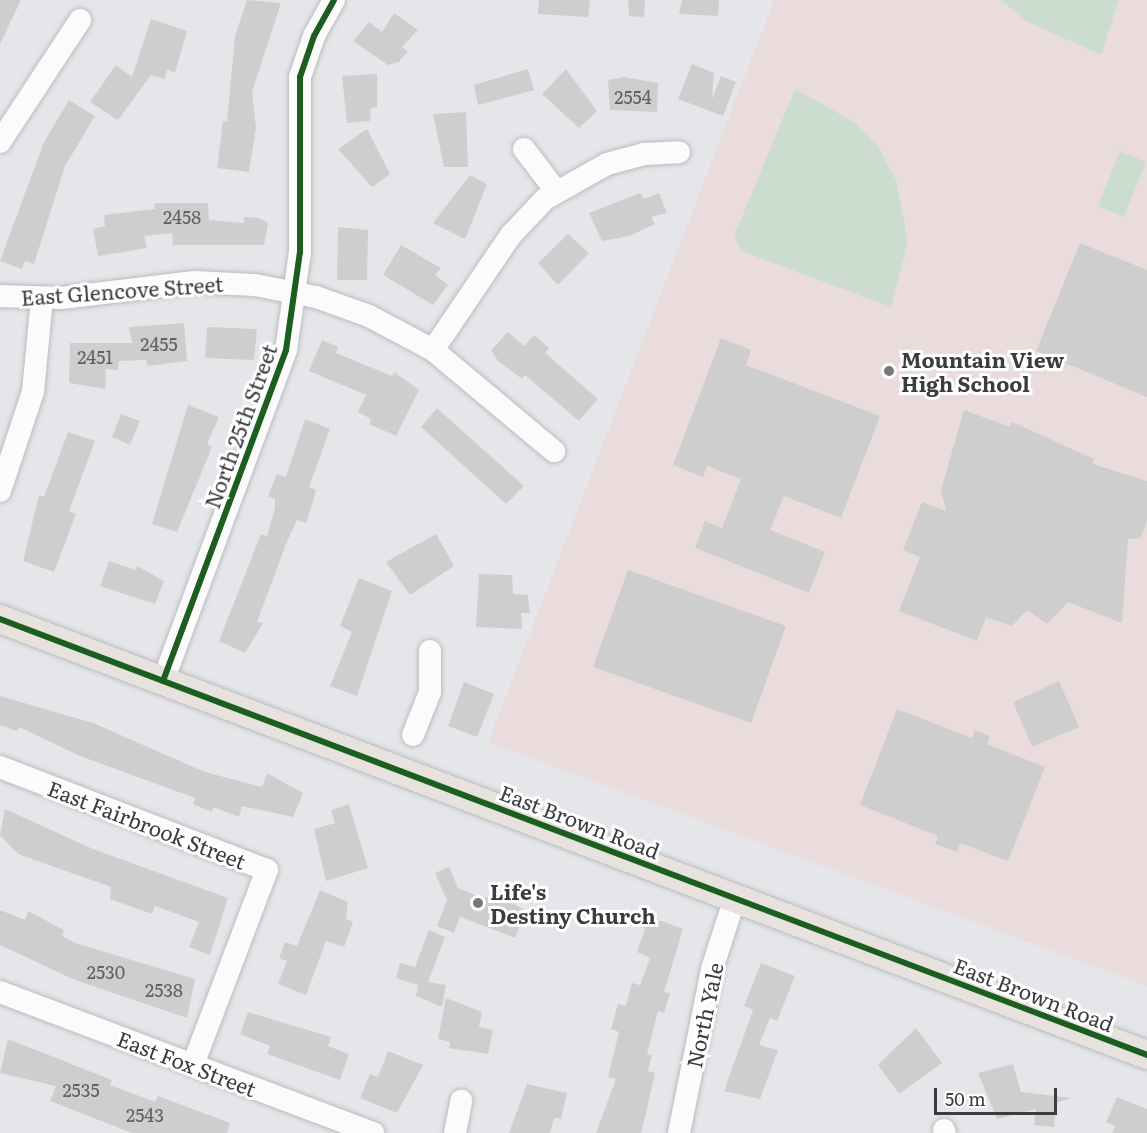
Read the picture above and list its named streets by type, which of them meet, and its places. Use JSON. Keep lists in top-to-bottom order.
{
  "streets": {
    "main road": ["East Brown Road"],
    "street": [
      "East Glencove Street",
      "North 25th Street",
      "East Fairbrook Street",
      "North Yale",
      "East Fox Street"
    ]
  },
  "crossings": [
    ["East Glencove Street", "North 25th Street"],
    ["North 25th Street", "East Brown Road"],
    ["East Brown Road", "North Yale"],
    ["East Fairbrook Street", "East Fox Street"]
  ],
  "places": ["Mountain View High School", "Life's Destiny Church"],
  "house_numbers": [
    "2554",
    "2458",
    "2455",
    "2451",
    "2530",
    "2538",
    "2535",
    "2543"
  ],
  "scale_bar": "50 m"
}
